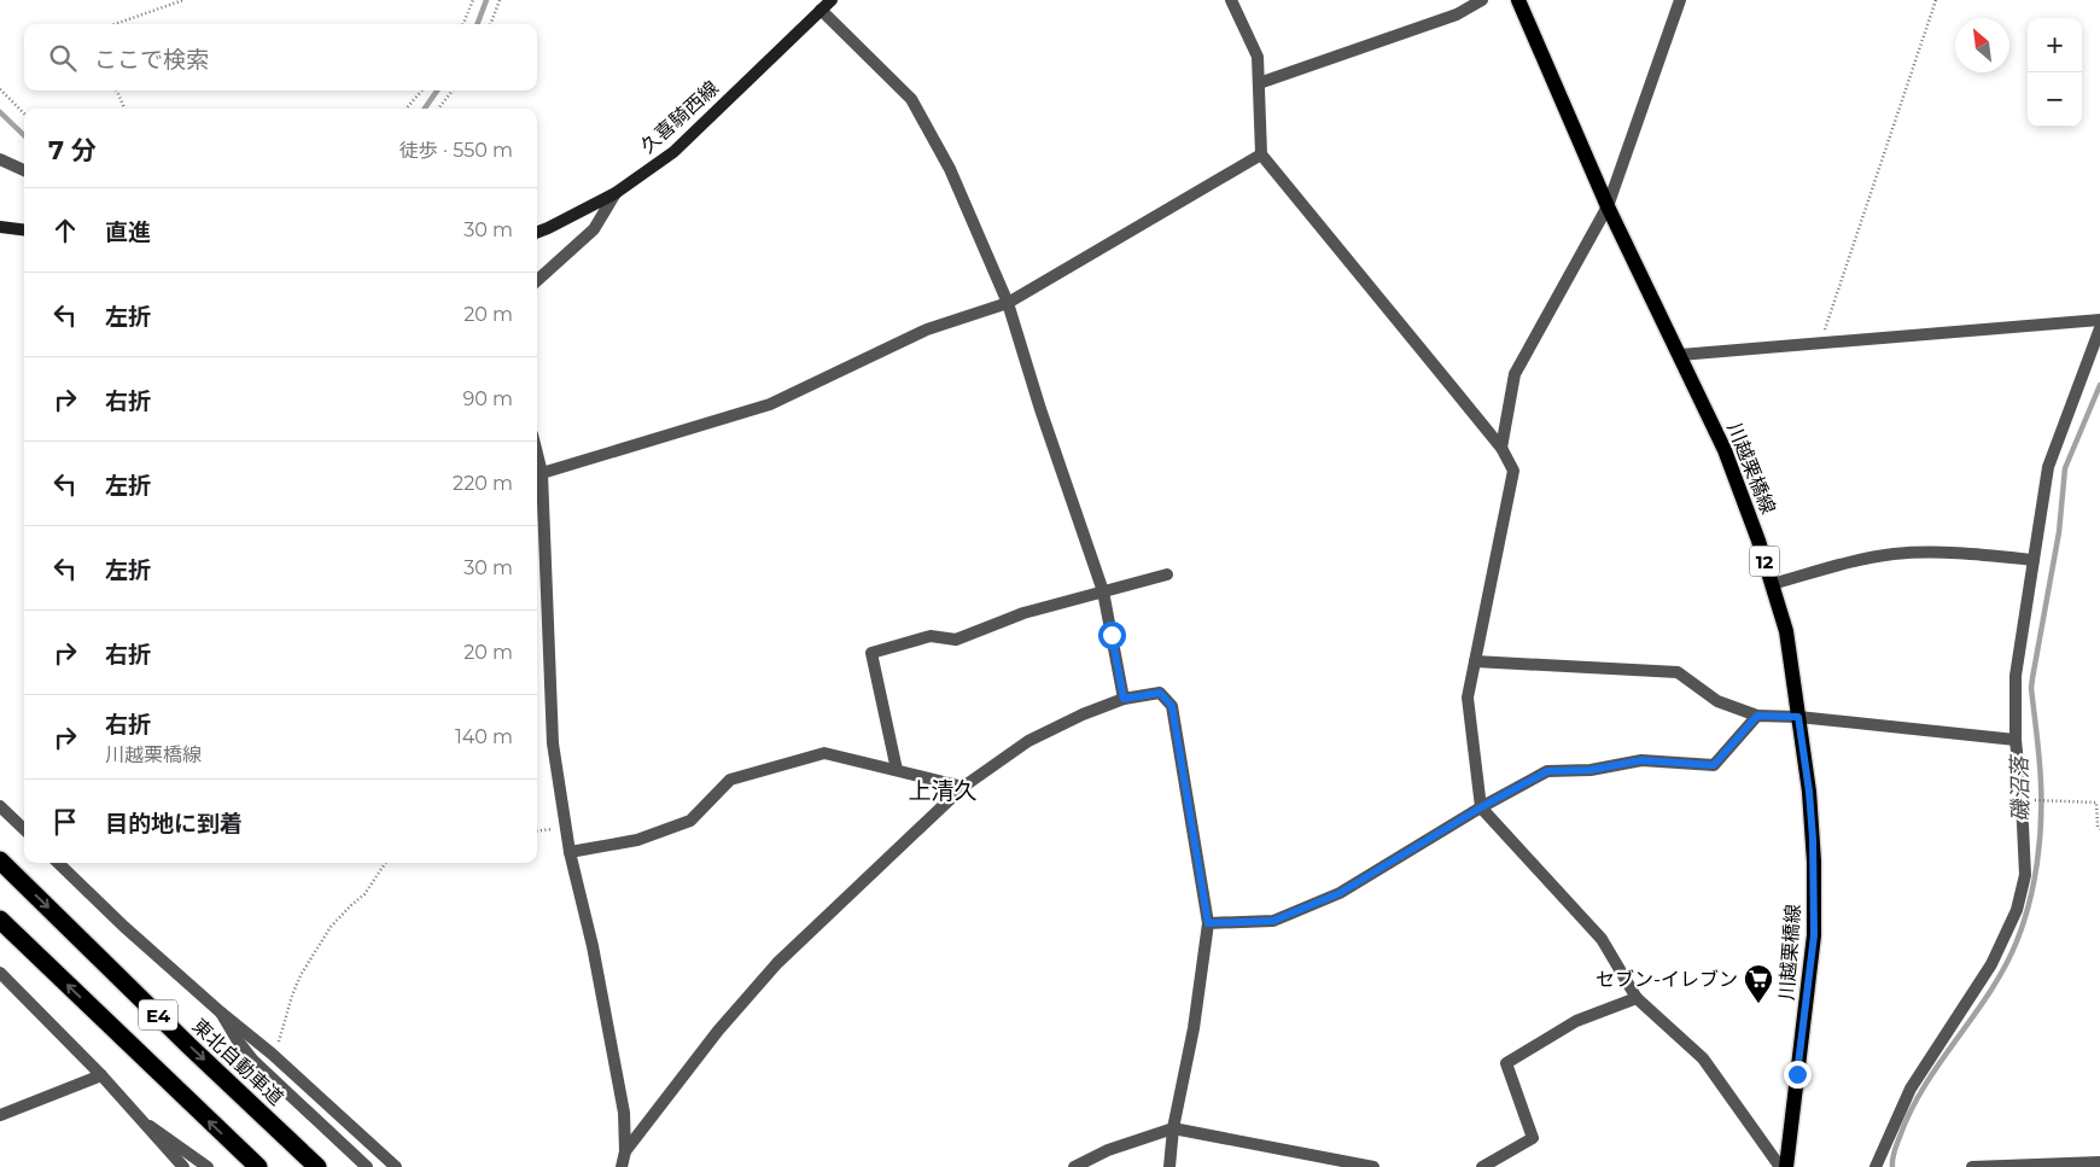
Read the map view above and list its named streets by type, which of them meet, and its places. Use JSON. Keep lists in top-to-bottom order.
{
  "streets": {
    "highway": ["E4", "東北自動車道"],
    "main road": ["久喜騎西線", "川越栗橋線", "12"]
  },
  "districts": ["上清久"],
  "water": ["磯沼落"],
  "places": {
    "supermarket": ["セブン-イレブン"]
  },
  "north": "top left",
  "page": {
    "map_buttons": ["+", "−"],
    "search": "ここで検索",
    "heading": ["7 分", "徒歩 · 550 m"],
    "list": [
      ["直進", "30 m"],
      ["左折", "20 m"],
      ["右折", "90 m"],
      ["左折", "220 m"],
      ["左折", "30 m"],
      ["右折", "20 m"],
      ["右折", "川越栗橋線", "140 m"],
      "目的地に到着"
    ]
  }
}
